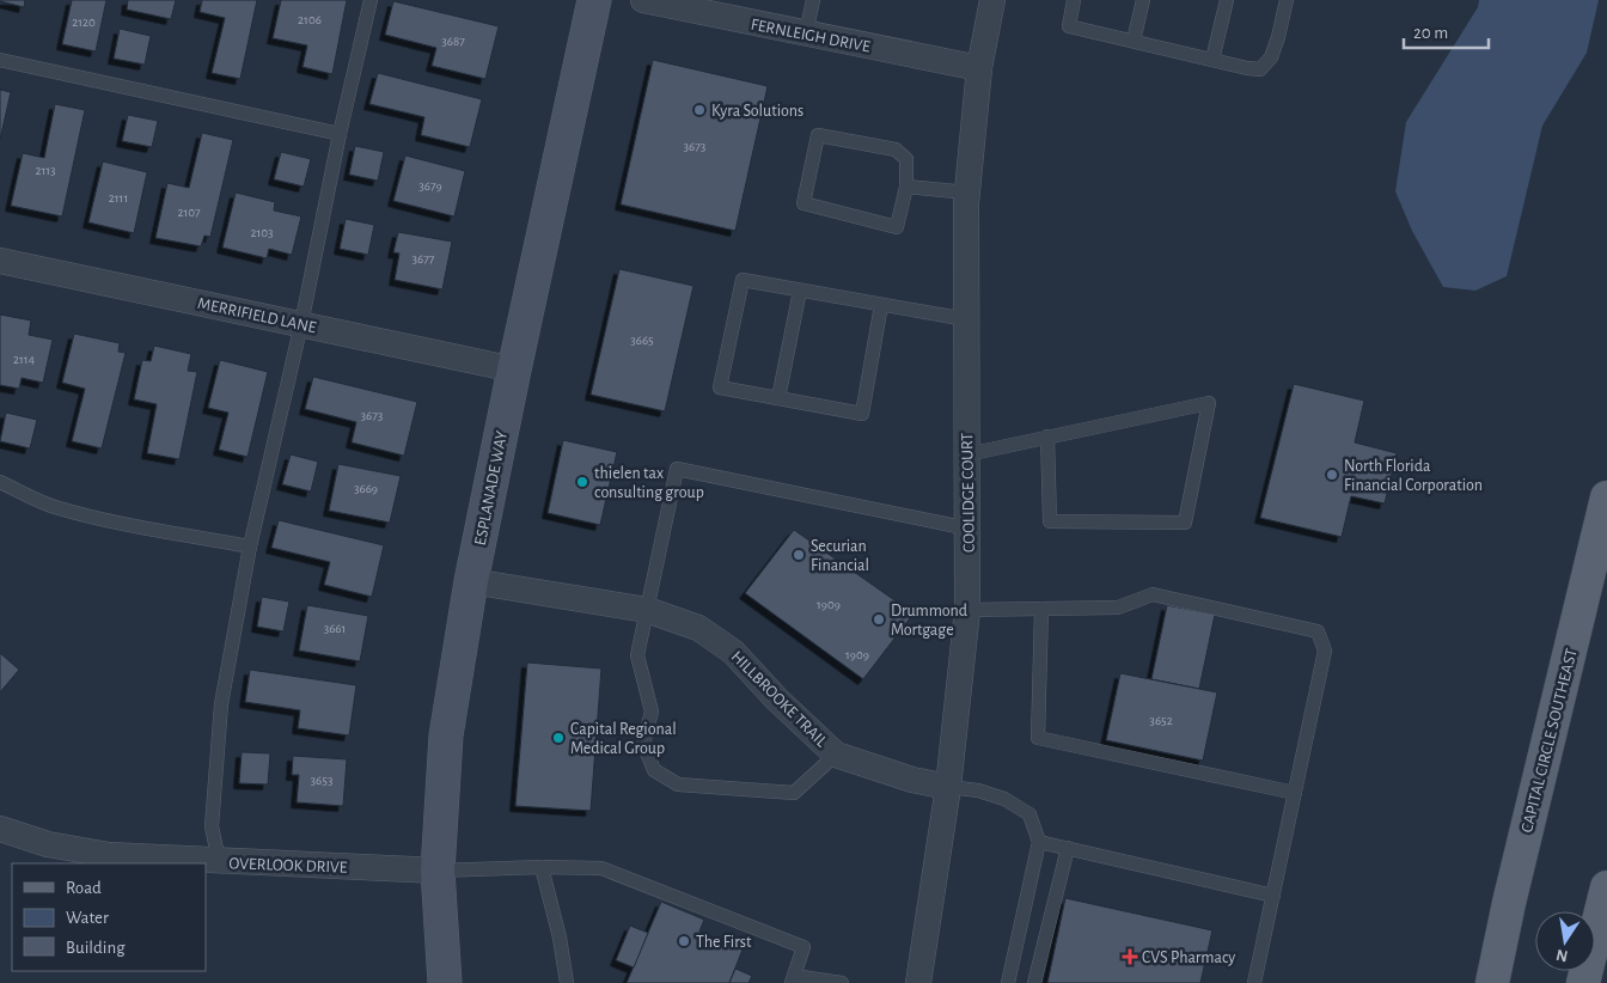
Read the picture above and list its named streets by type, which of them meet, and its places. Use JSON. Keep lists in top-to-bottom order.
{
  "streets": {
    "main road": ["CAPITAL CIRCLE SOUTHEAST"],
    "street": [
      "FERNLEIGH DRIVE",
      "MERRIFIELD LANE",
      "ESPLANADE WAY",
      "COOLIDGE COURT",
      "HILLBROOKE TRAIL",
      "OVERLOOK DRIVE"
    ]
  },
  "crossings": [
    ["FERNLEIGH DRIVE", "COOLIDGE COURT"],
    ["MERRIFIELD LANE", "ESPLANADE WAY"],
    ["ESPLANADE WAY", "HILLBROOKE TRAIL"],
    ["ESPLANADE WAY", "OVERLOOK DRIVE"],
    ["COOLIDGE COURT", "HILLBROOKE TRAIL"]
  ],
  "places": {
    "other": [
      "Kyra Solutions",
      "North Florida Financial Corporation",
      "thielen tax consulting group",
      "Securian Financial",
      "Drummond Mortgage",
      "Capital Regional Medical Group",
      "The First"
    ],
    "health": ["CVS Pharmacy"]
  },
  "house_numbers": [
    "2106",
    "2120",
    "3687",
    "3673",
    "2113",
    "3679",
    "2111",
    "2107",
    "2103",
    "3677",
    "3665",
    "2114",
    "3673",
    "3669",
    "1909",
    "3661",
    "1909",
    "3652",
    "3653"
  ],
  "legend": ["Road", "Water", "Building"],
  "scale_bar": "20 m",
  "north": "bottom"
}
